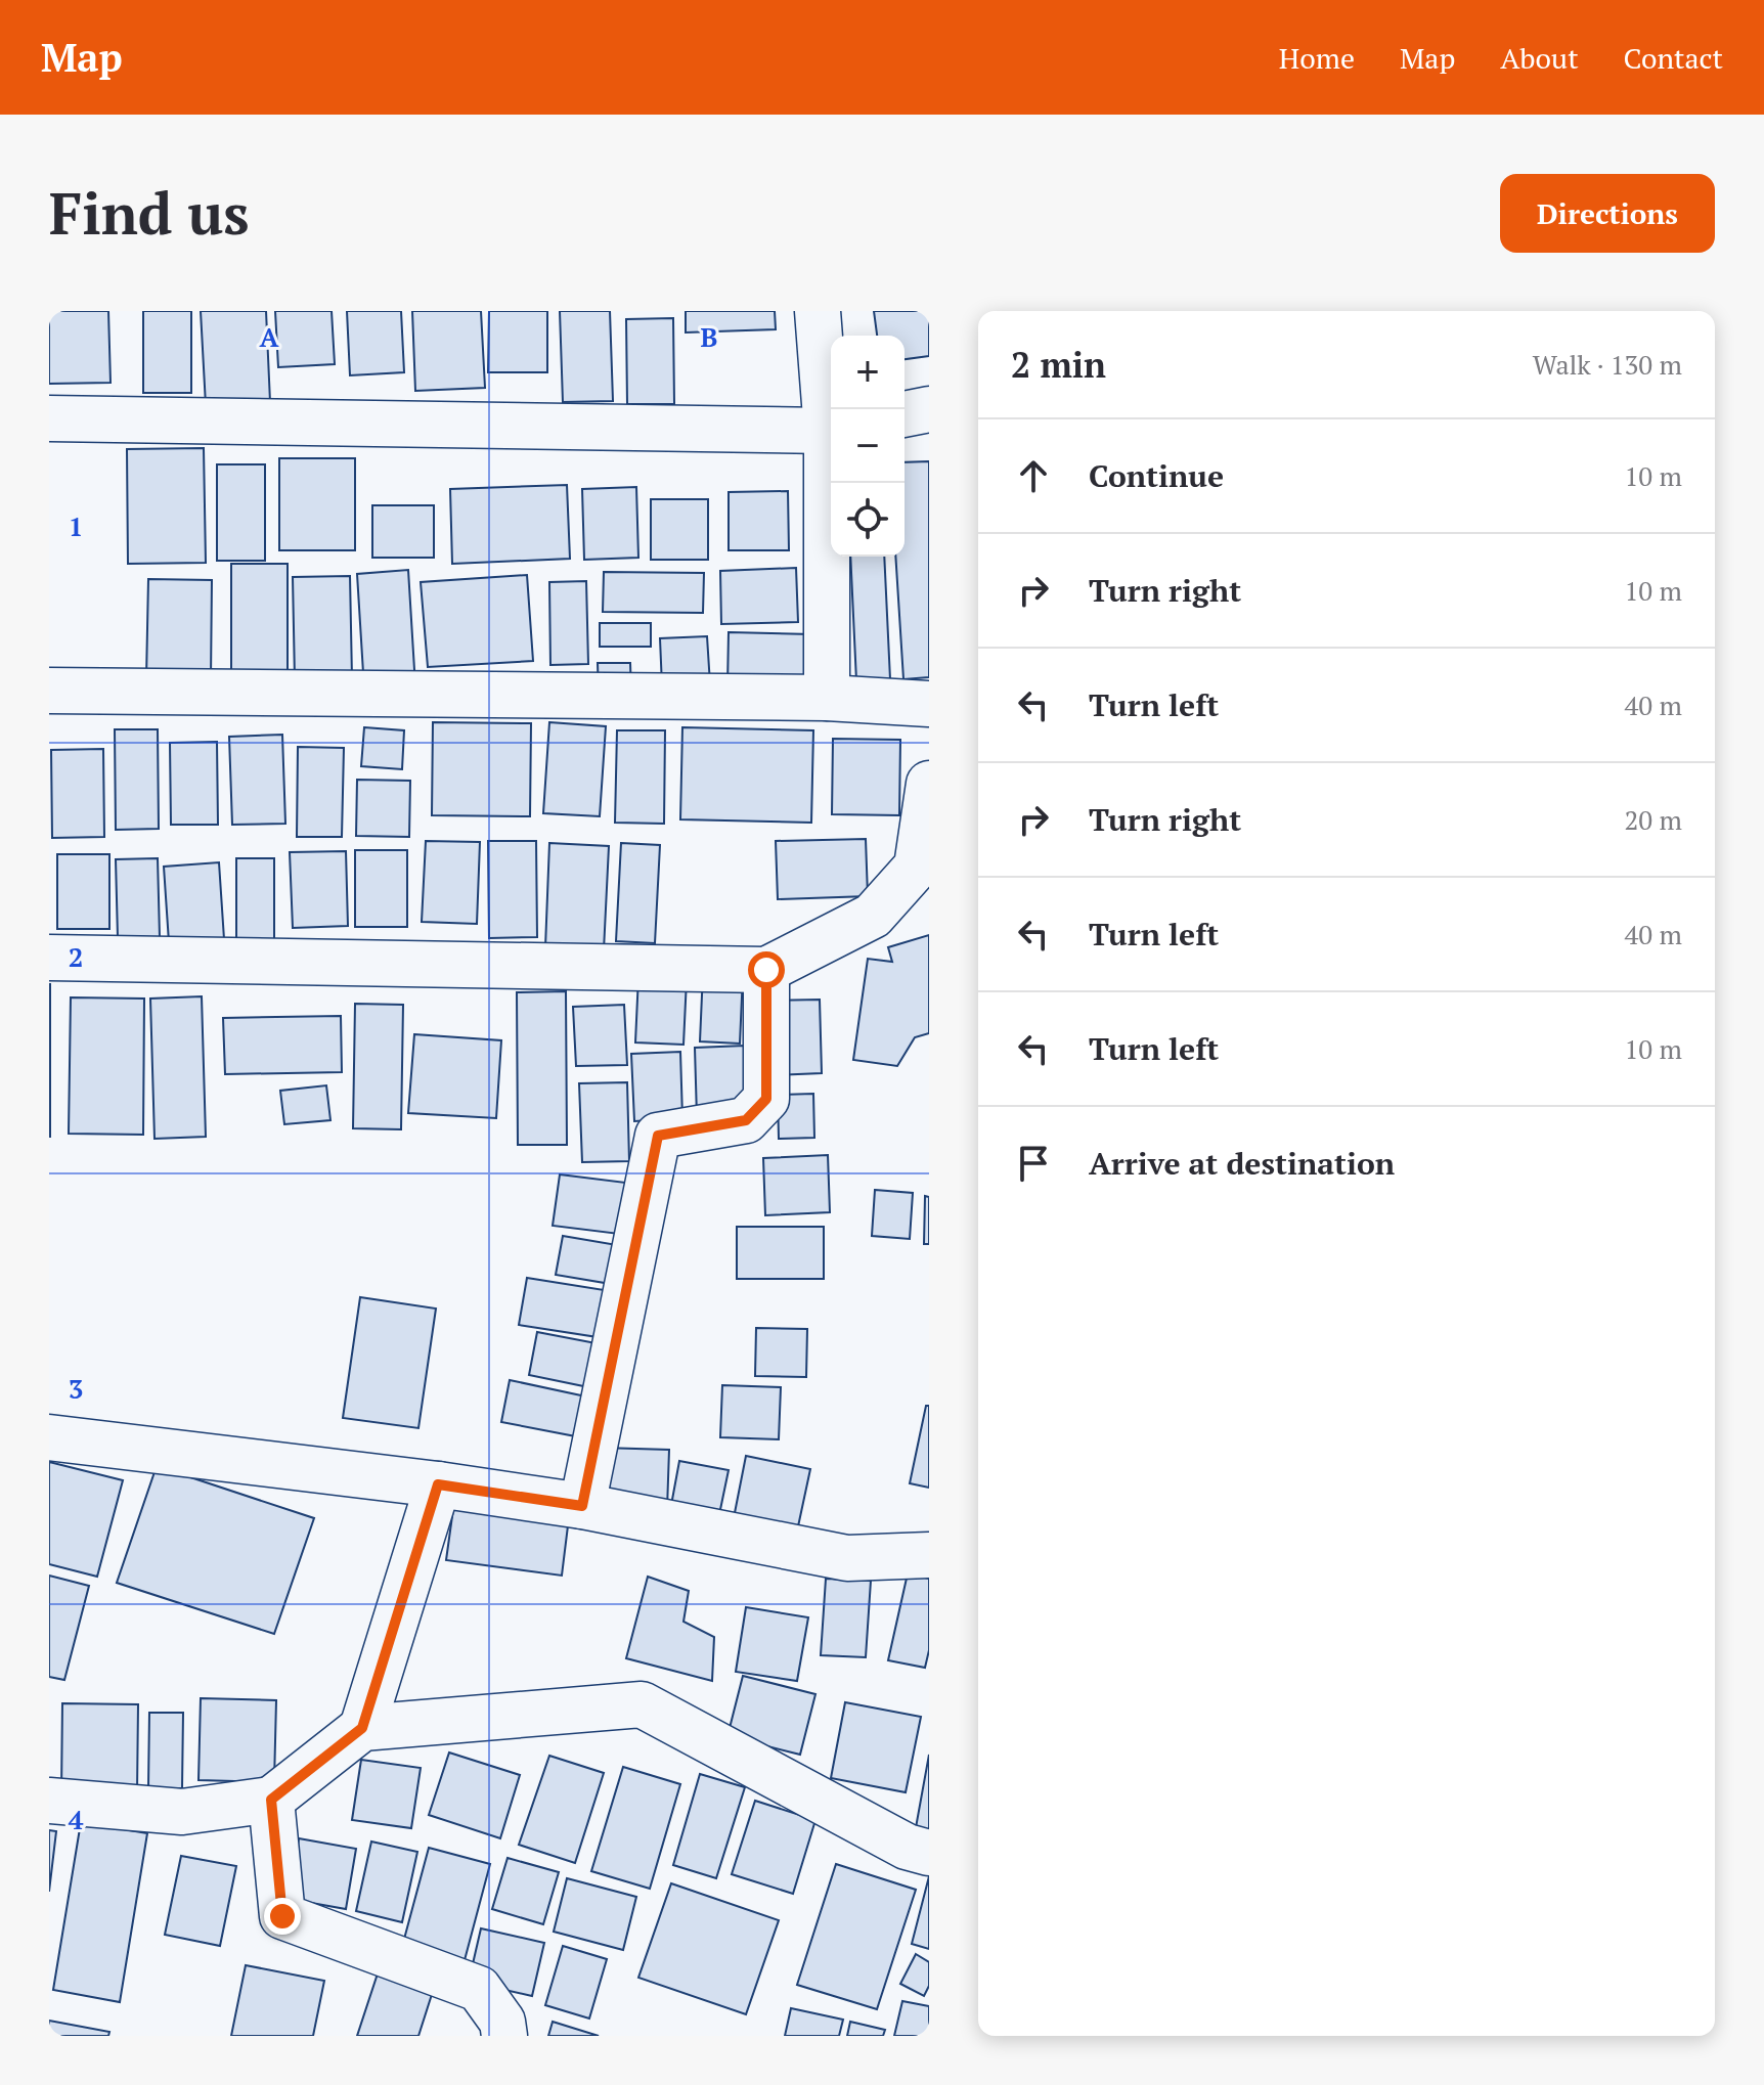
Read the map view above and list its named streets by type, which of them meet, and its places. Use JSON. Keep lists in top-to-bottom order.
{
  "page": {
    "header": "Map",
    "nav": [
      "Home",
      "Map",
      "About",
      "Contact"
    ],
    "buttons": "Directions",
    "title": "Find us",
    "heading": ["2 min", "Walk · 130 m"],
    "map_buttons": ["+", "−"],
    "list": [
      ["Continue", "10 m"],
      ["Turn right", "10 m"],
      ["Turn left", "40 m"],
      ["Turn right", "20 m"],
      ["Turn left", "40 m"],
      ["Turn left", "10 m"],
      "Arrive at destination"
    ]
  },
  "grid": {
    "columns": ["A", "B"],
    "rows": [
      "1",
      "2",
      "3",
      "4"
    ]
  }
}
